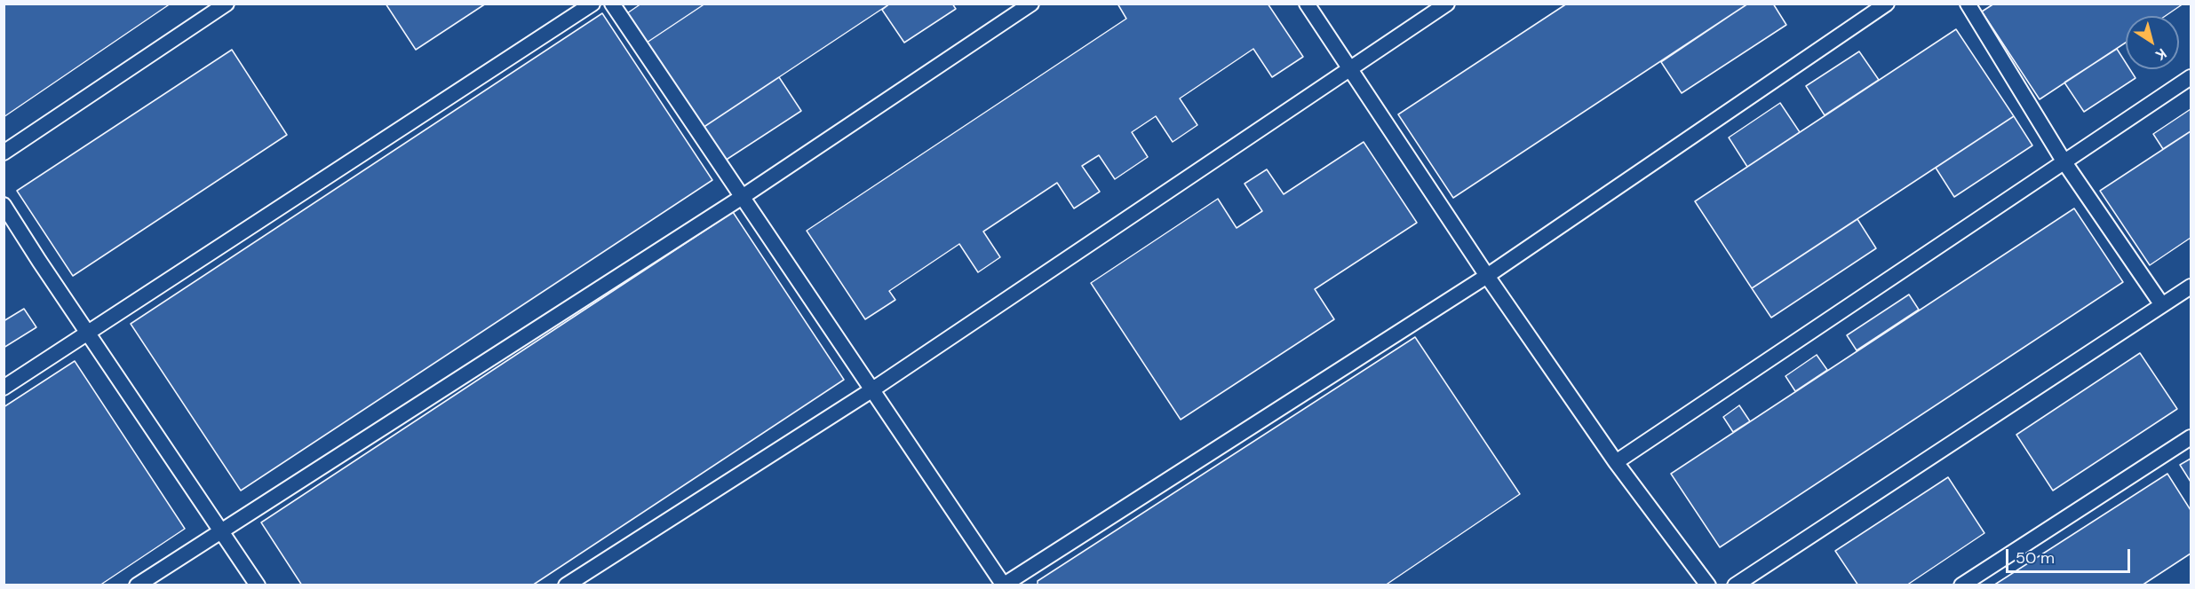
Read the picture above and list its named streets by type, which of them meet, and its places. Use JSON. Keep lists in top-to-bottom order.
{
  "scale_bar": "50 m",
  "north": "bottom right"
}
